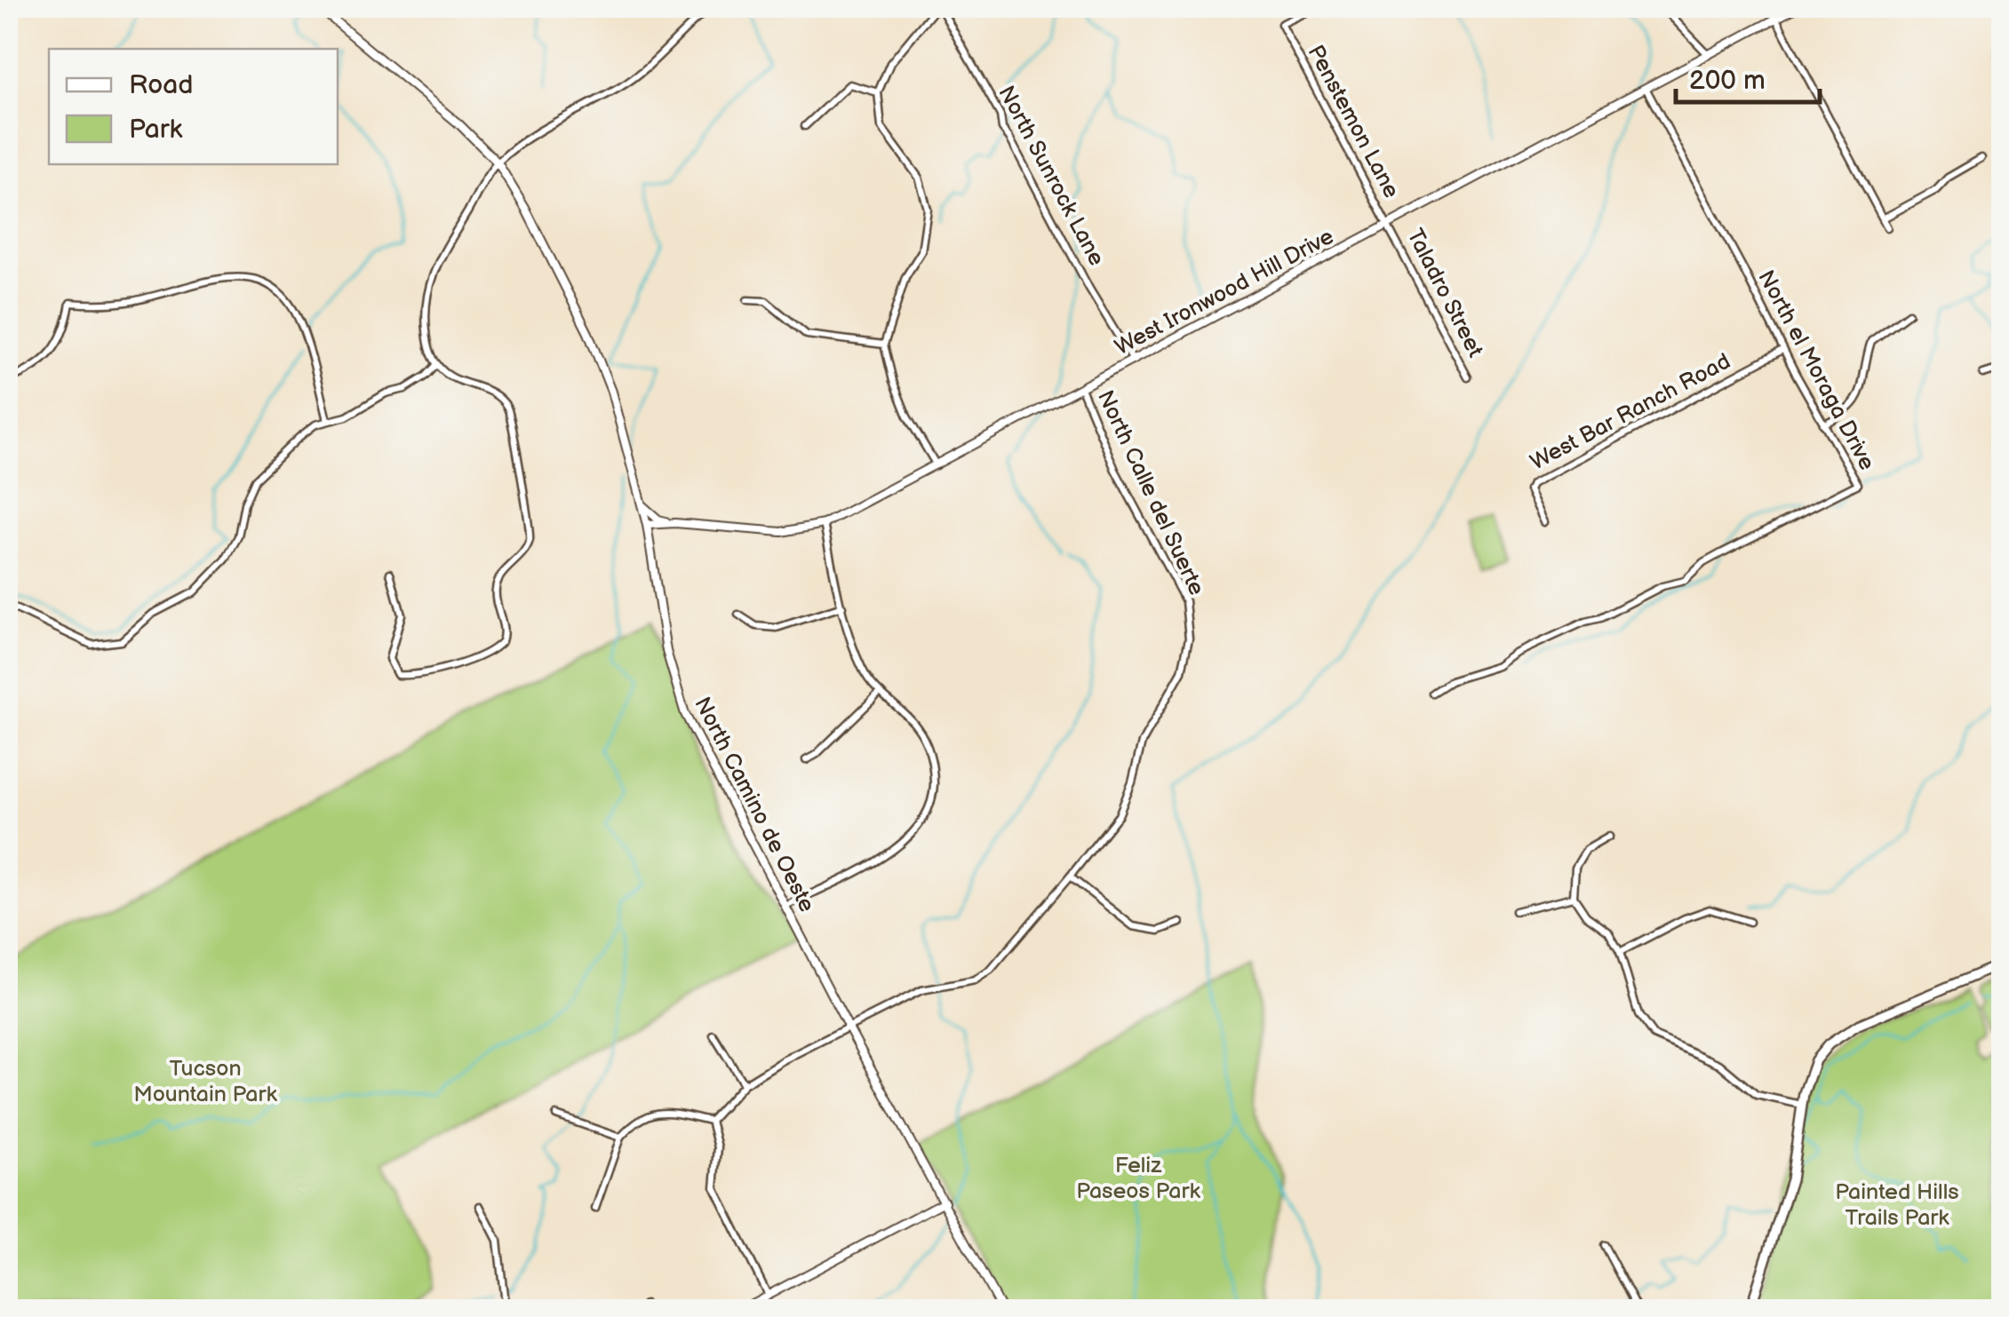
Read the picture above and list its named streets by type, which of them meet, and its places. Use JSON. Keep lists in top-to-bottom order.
{
  "streets": {
    "street": [
      "Penstemon Lane",
      "North Sunrock Lane",
      "West Ironwood Hill Drive",
      "Taladro Street",
      "North el Moraga Drive",
      "West Bar Ranch Road",
      "North Calle del Suerte",
      "North Camino de Oeste"
    ]
  },
  "crossings": [
    ["Penstemon Lane", "West Ironwood Hill Drive"],
    ["Penstemon Lane", "Taladro Street"],
    ["North Sunrock Lane", "West Ironwood Hill Drive"],
    ["West Ironwood Hill Drive", "Taladro Street"],
    ["West Ironwood Hill Drive", "North el Moraga Drive"],
    ["West Ironwood Hill Drive", "North Calle del Suerte"],
    ["West Ironwood Hill Drive", "North Camino de Oeste"],
    ["North el Moraga Drive", "West Bar Ranch Road"],
    ["North Calle del Suerte", "North Camino de Oeste"]
  ],
  "parks": ["Tucson Mountain Park", "Feliz Paseos Park", "Painted Hills Trails Park"],
  "legend": ["Road", "Park"],
  "scale_bar": "200 m"
}
